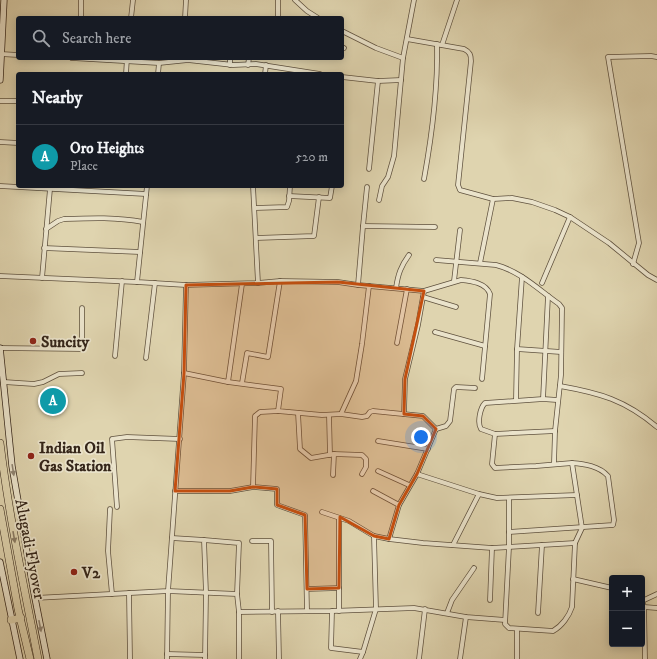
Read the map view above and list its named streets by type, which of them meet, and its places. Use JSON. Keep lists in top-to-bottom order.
{
  "streets": {
    "highway": ["Alugadi Flyover"]
  },
  "places": ["Suncity", "Indian Oil Gas Station", "V2"],
  "page": {
    "search": "Search here",
    "heading": "Nearby",
    "list": [
      {
        "mark": "A",
        "name": "Oro Heights",
        "note": "Place",
        "value": "520 m"
      }
    ],
    "pins": "A",
    "map_buttons": ["+", "−"]
  }
}
